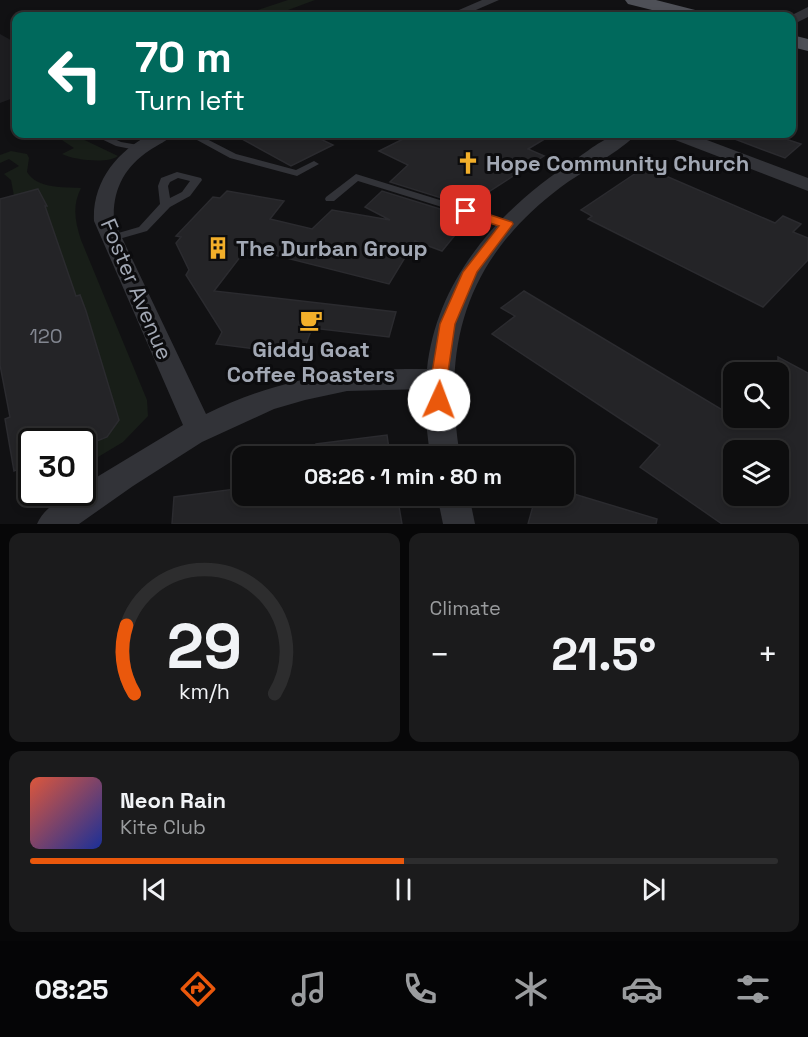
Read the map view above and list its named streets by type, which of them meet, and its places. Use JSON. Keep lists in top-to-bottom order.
{
  "streets": {
    "street": ["Foster Avenue"]
  },
  "places": {
    "church": ["Hope Community Church"],
    "building": ["The Durban Group"],
    "cafe": ["Giddy Goat Coffee Roasters"]
  },
  "house_numbers": ["120"],
  "page": {
    "turn": ["70 m", "Turn left"],
    "limit": "30",
    "trip": "08:26 · 1 min · 80 m",
    "tile": "Climate",
    "heat": ["−", "21.5°", "+"],
    "song": ["Neon Rain", "Kite Club"],
    "tabs": "08:25",
    "gauge": ["29", "km/h"]
  }
}
